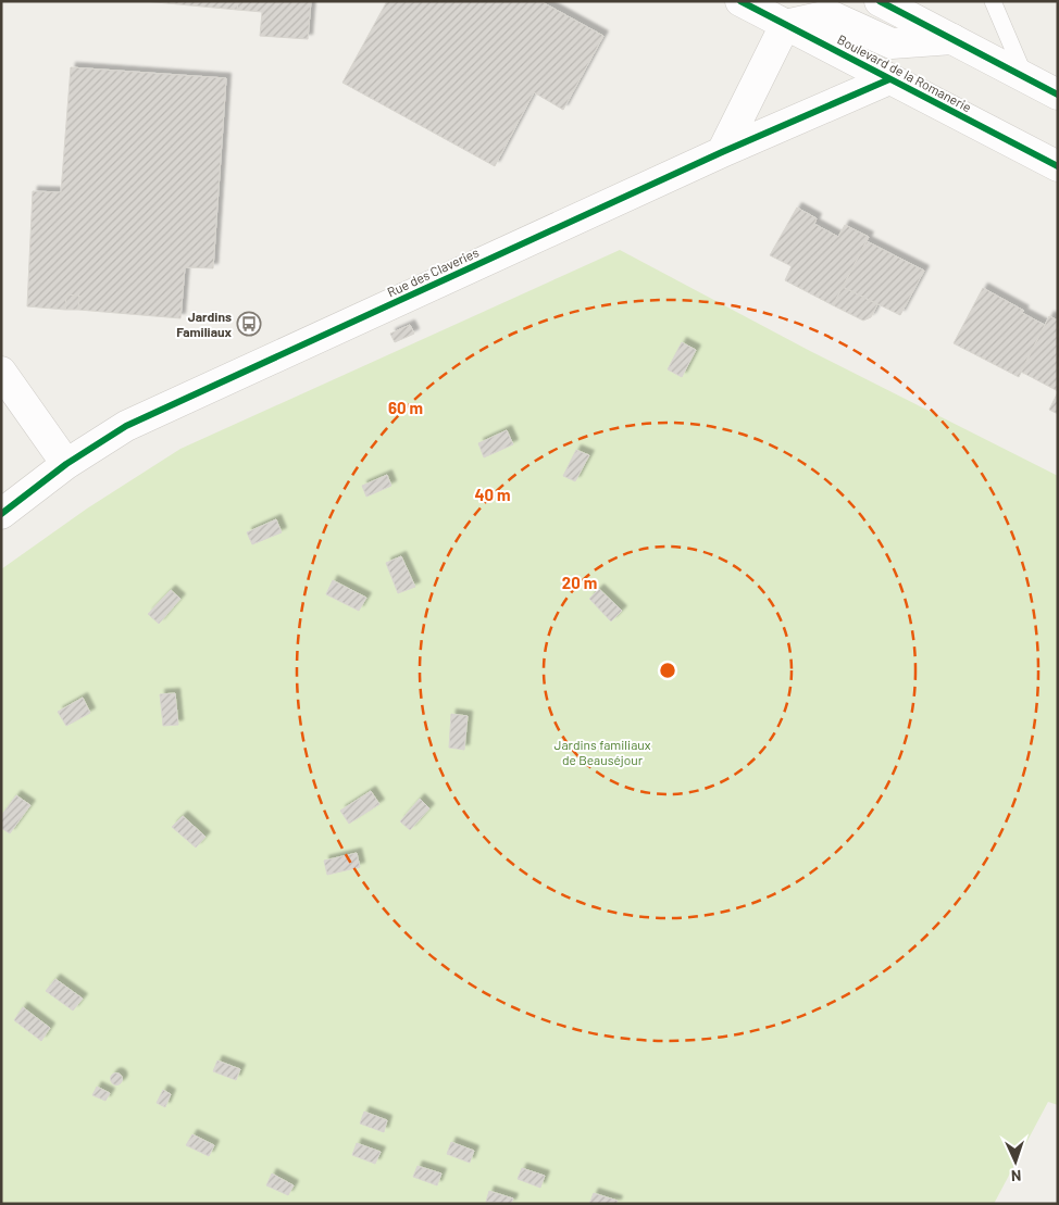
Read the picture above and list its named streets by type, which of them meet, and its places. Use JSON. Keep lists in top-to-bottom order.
{
  "streets": {
    "street": ["Boulevard de la Romanerie", "Rue des Claveries"]
  },
  "crossings": [
    ["Boulevard de la Romanerie", "Rue des Claveries"]
  ],
  "parks": ["Jardins familiaux de Beauséjour"],
  "places": {
    "bus stop": ["Jardins Familiaux"]
  },
  "north": "bottom",
  "rings": ["60 m", "40 m", "20 m"]
}
